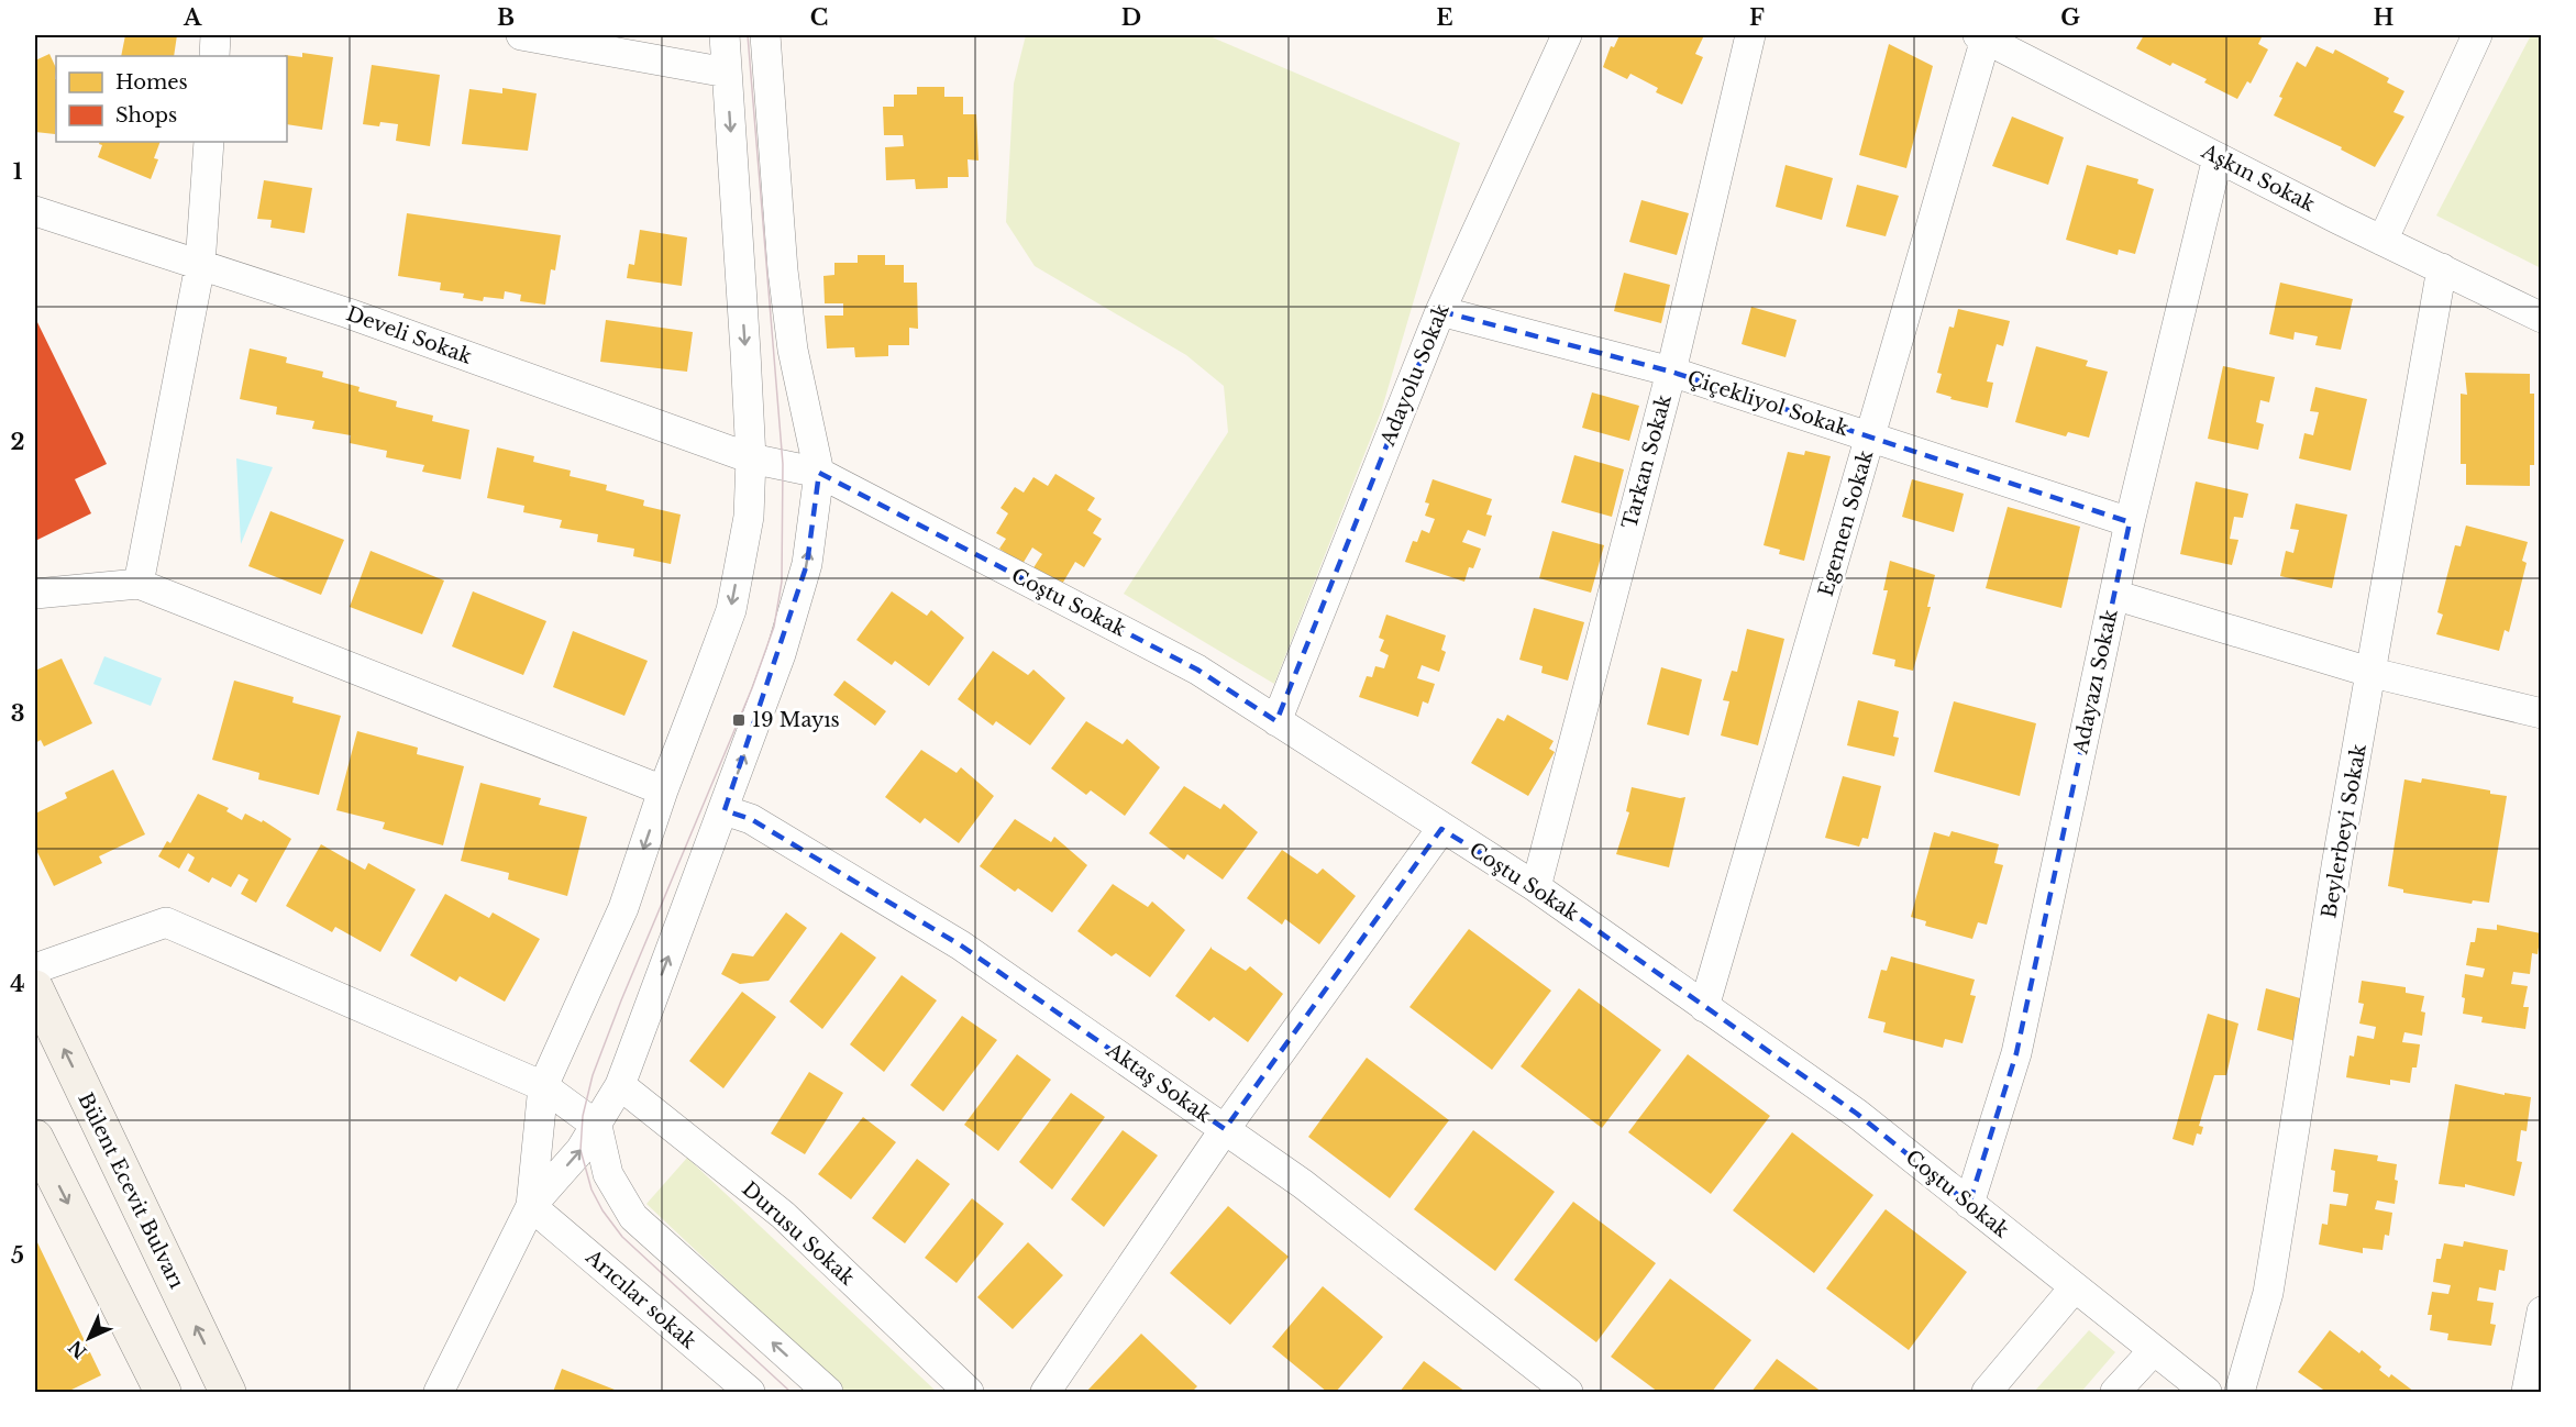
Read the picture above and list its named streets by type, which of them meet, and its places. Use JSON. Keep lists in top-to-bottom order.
{
  "streets": {
    "main road": ["Bülent Ecevit Bulvarı"],
    "street": [
      "Aşkın Sokak",
      "Develi Sokak",
      "Adayolu Sokak",
      "Çiçekliyol Sokak",
      "Tarkan Sokak",
      "Egemen Sokak",
      "Coştu Sokak",
      "Adayazı Sokak",
      "Beylerbeyi Sokak",
      "Aktaş Sokak",
      "Durusu Sokak",
      "Arıcılar sokak"
    ]
  },
  "crossings": [
    ["Aşkın Sokak", "Egemen Sokak"],
    ["Aşkın Sokak", "Adayazı Sokak"],
    ["Aşkın Sokak", "Beylerbeyi Sokak"],
    ["Develi Sokak", "Coştu Sokak"],
    ["Adayolu Sokak", "Çiçekliyol Sokak"],
    ["Adayolu Sokak", "Coştu Sokak"],
    ["Çiçekliyol Sokak", "Tarkan Sokak"],
    ["Çiçekliyol Sokak", "Egemen Sokak"],
    ["Çiçekliyol Sokak", "Adayazı Sokak"],
    ["Tarkan Sokak", "Coştu Sokak"],
    ["Egemen Sokak", "Coştu Sokak"],
    ["Coştu Sokak", "Adayazı Sokak"]
  ],
  "places": {
    "transit": ["19 Mayıs"]
  },
  "legend": ["Homes", "Shops"],
  "north": "bottom left",
  "grid": {
    "columns": [
      "A",
      "B",
      "C",
      "D",
      "E",
      "F",
      "G",
      "H"
    ],
    "rows": [
      "1",
      "2",
      "3",
      "4",
      "5"
    ]
  }
}
